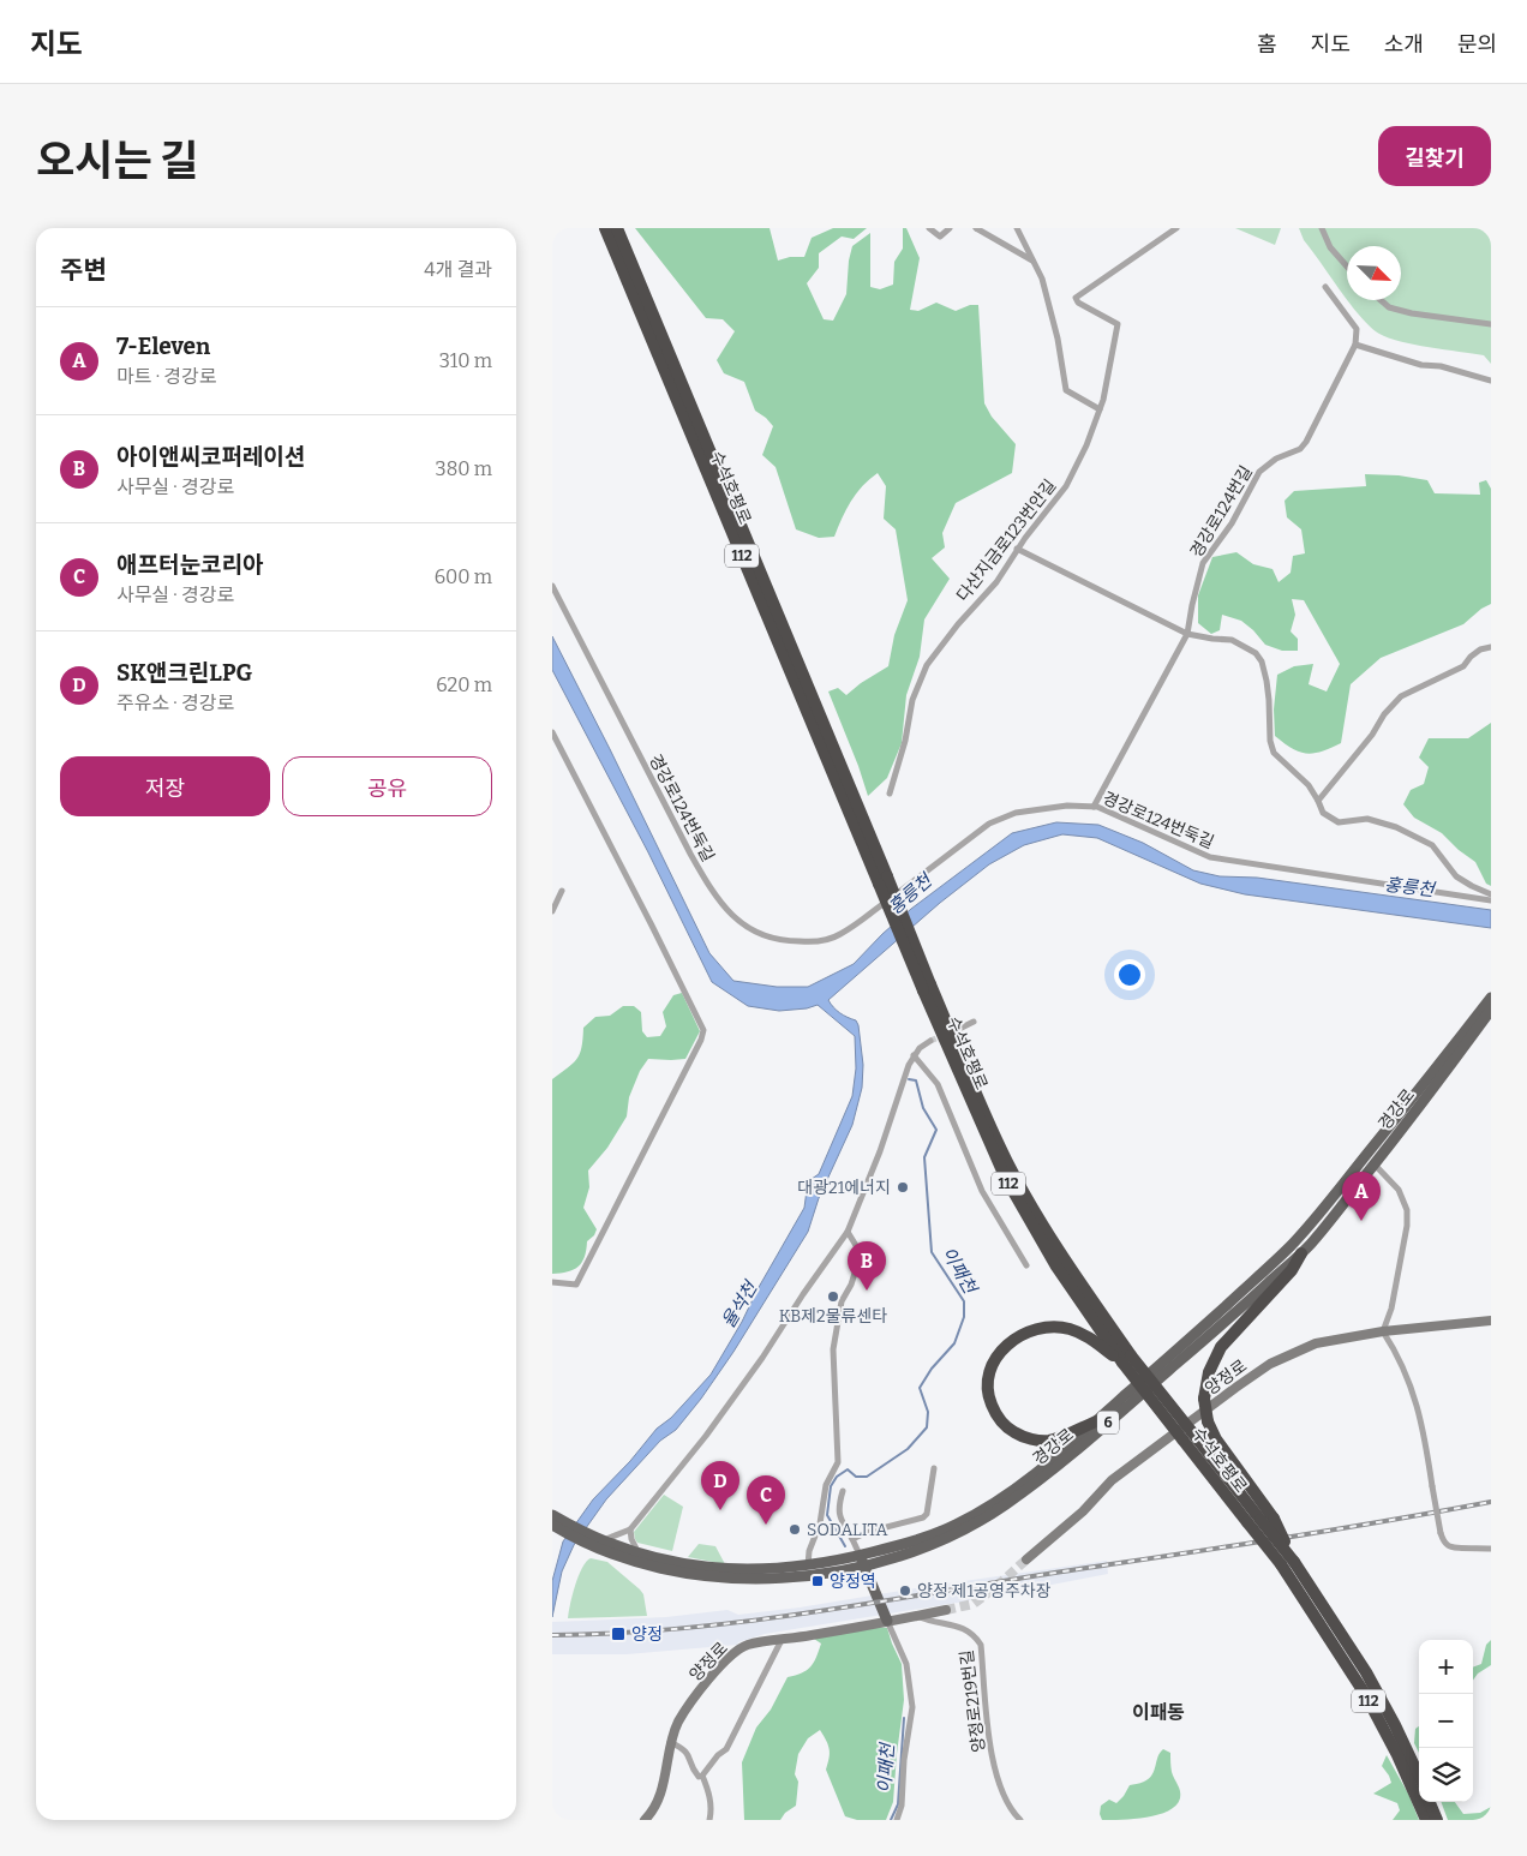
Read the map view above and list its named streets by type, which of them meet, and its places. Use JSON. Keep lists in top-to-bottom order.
{
  "streets": {
    "highway": ["수석호평로", "112"],
    "main road": ["경강로", "양정로", "6"],
    "street": [
      "경강로124번길",
      "다산지금로123번안길",
      "경강로124번둑길",
      "양정로219번길"
    ]
  },
  "crossings": [
    ["수석호평로", "112"],
    ["양정로", "양정로219번길"]
  ],
  "districts": ["이패동"],
  "water": ["홍릉천", "이패천", "율석천"],
  "places": {
    "other": [
      "대광21에너지",
      "KB제2물류센타",
      "SODALITA",
      "양정 제1공영주차장"
    ],
    "transit": ["양정역", "양정"]
  },
  "north": "bottom right",
  "page": {
    "header": "지도",
    "nav": [
      "홈",
      "지도",
      "소개",
      "문의"
    ],
    "title": "오시는 길",
    "buttons": [
      "길찾기",
      ["저장", "공유"]
    ],
    "heading": ["주변", "4개 결과"],
    "list": [
      {
        "mark": "A",
        "name": "7-Eleven",
        "note": "마트 · 경강로",
        "value": "310 m"
      },
      {
        "mark": "B",
        "name": "아이앤씨코퍼레이션",
        "note": "사무실 · 경강로",
        "value": "380 m"
      },
      {
        "mark": "C",
        "name": "애프터눈코리아",
        "note": "사무실 · 경강로",
        "value": "600 m"
      },
      {
        "mark": "D",
        "name": "SK앤크린LPG",
        "note": "주유소 · 경강로",
        "value": "620 m"
      }
    ],
    "pins": [
      "A",
      "B",
      "D",
      "C"
    ],
    "map_buttons": ["+", "−"]
  }
}
